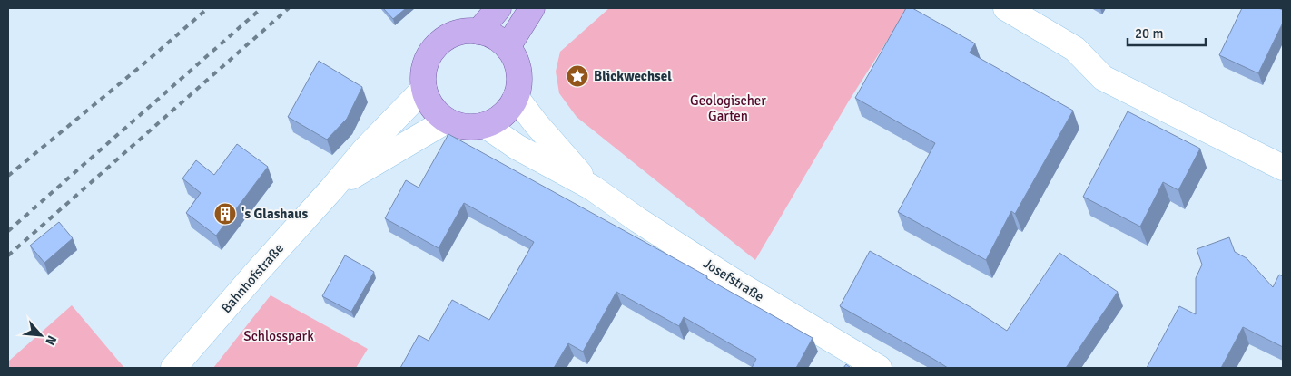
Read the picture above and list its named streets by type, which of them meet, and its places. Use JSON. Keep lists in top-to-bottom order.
{
  "streets": {
    "street": ["Bahnhofstraße", "Josefstraße"]
  },
  "crossings": [
    ["Bahnhofstraße", "Josefstraße"]
  ],
  "parks": ["Geologischer Garten", "Schlosspark"],
  "places": {
    "place": ["Blickwechsel"],
    "building": ["'s Glashaus"]
  },
  "scale_bar": "20 m",
  "north": "bottom right"
}
